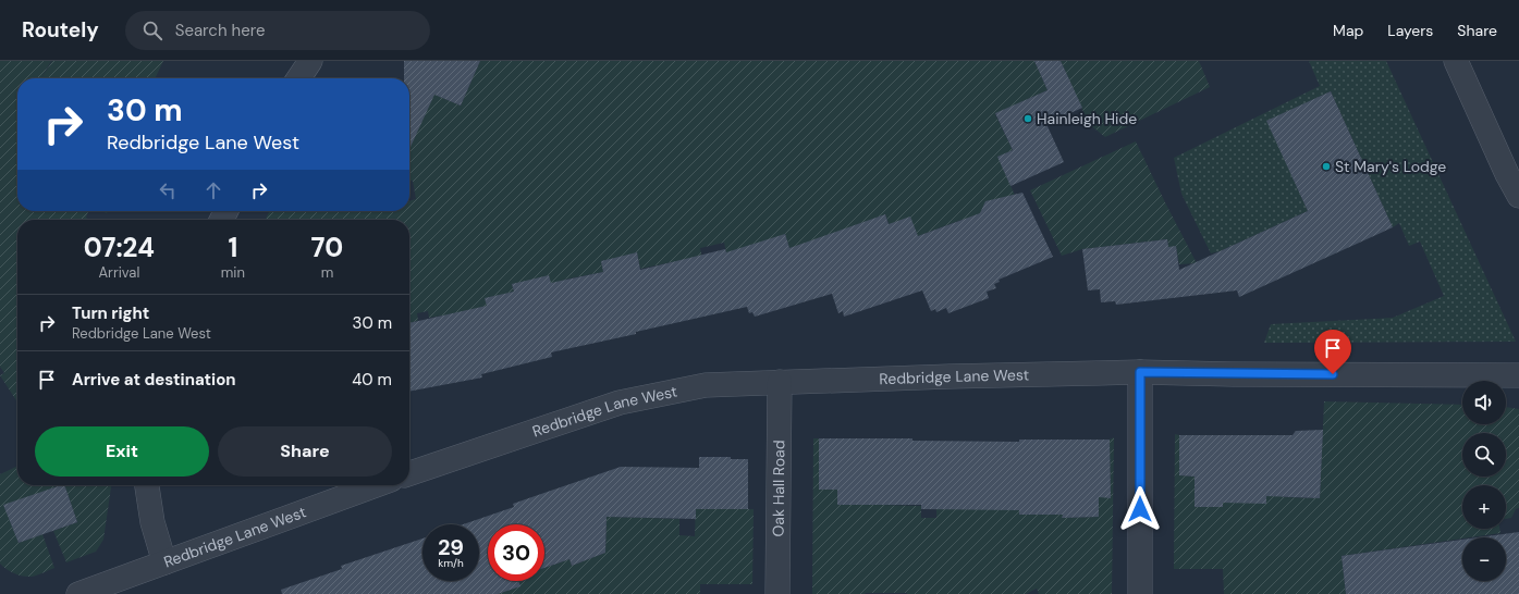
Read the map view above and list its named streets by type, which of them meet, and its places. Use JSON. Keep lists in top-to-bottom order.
{
  "streets": {
    "street": ["Redbridge Lane West", "Oak Hall Road"]
  },
  "crossings": [
    ["Redbridge Lane West", "Oak Hall Road"]
  ],
  "places": ["Hainleigh Hide", "St Mary's Lodge"],
  "page": {
    "header": "Routely",
    "search": "Search here",
    "nav": ["Map", "Layers", "Share"],
    "turn": ["30 m", "Redbridge Lane West"],
    "eta": [
      "07:24",
      "Arrival",
      "1",
      "min",
      "70",
      "m"
    ],
    "list": [
      {
        "name": "Turn right",
        "note": "Redbridge Lane West",
        "value": "30 m"
      },
      {
        "name": "Arrive at destination",
        "value": "40 m"
      }
    ],
    "map_buttons": ["+", "−"],
    "buttons": ["Exit", "Share"],
    "speed": "29 km/h",
    "limit": "30"
  }
}
